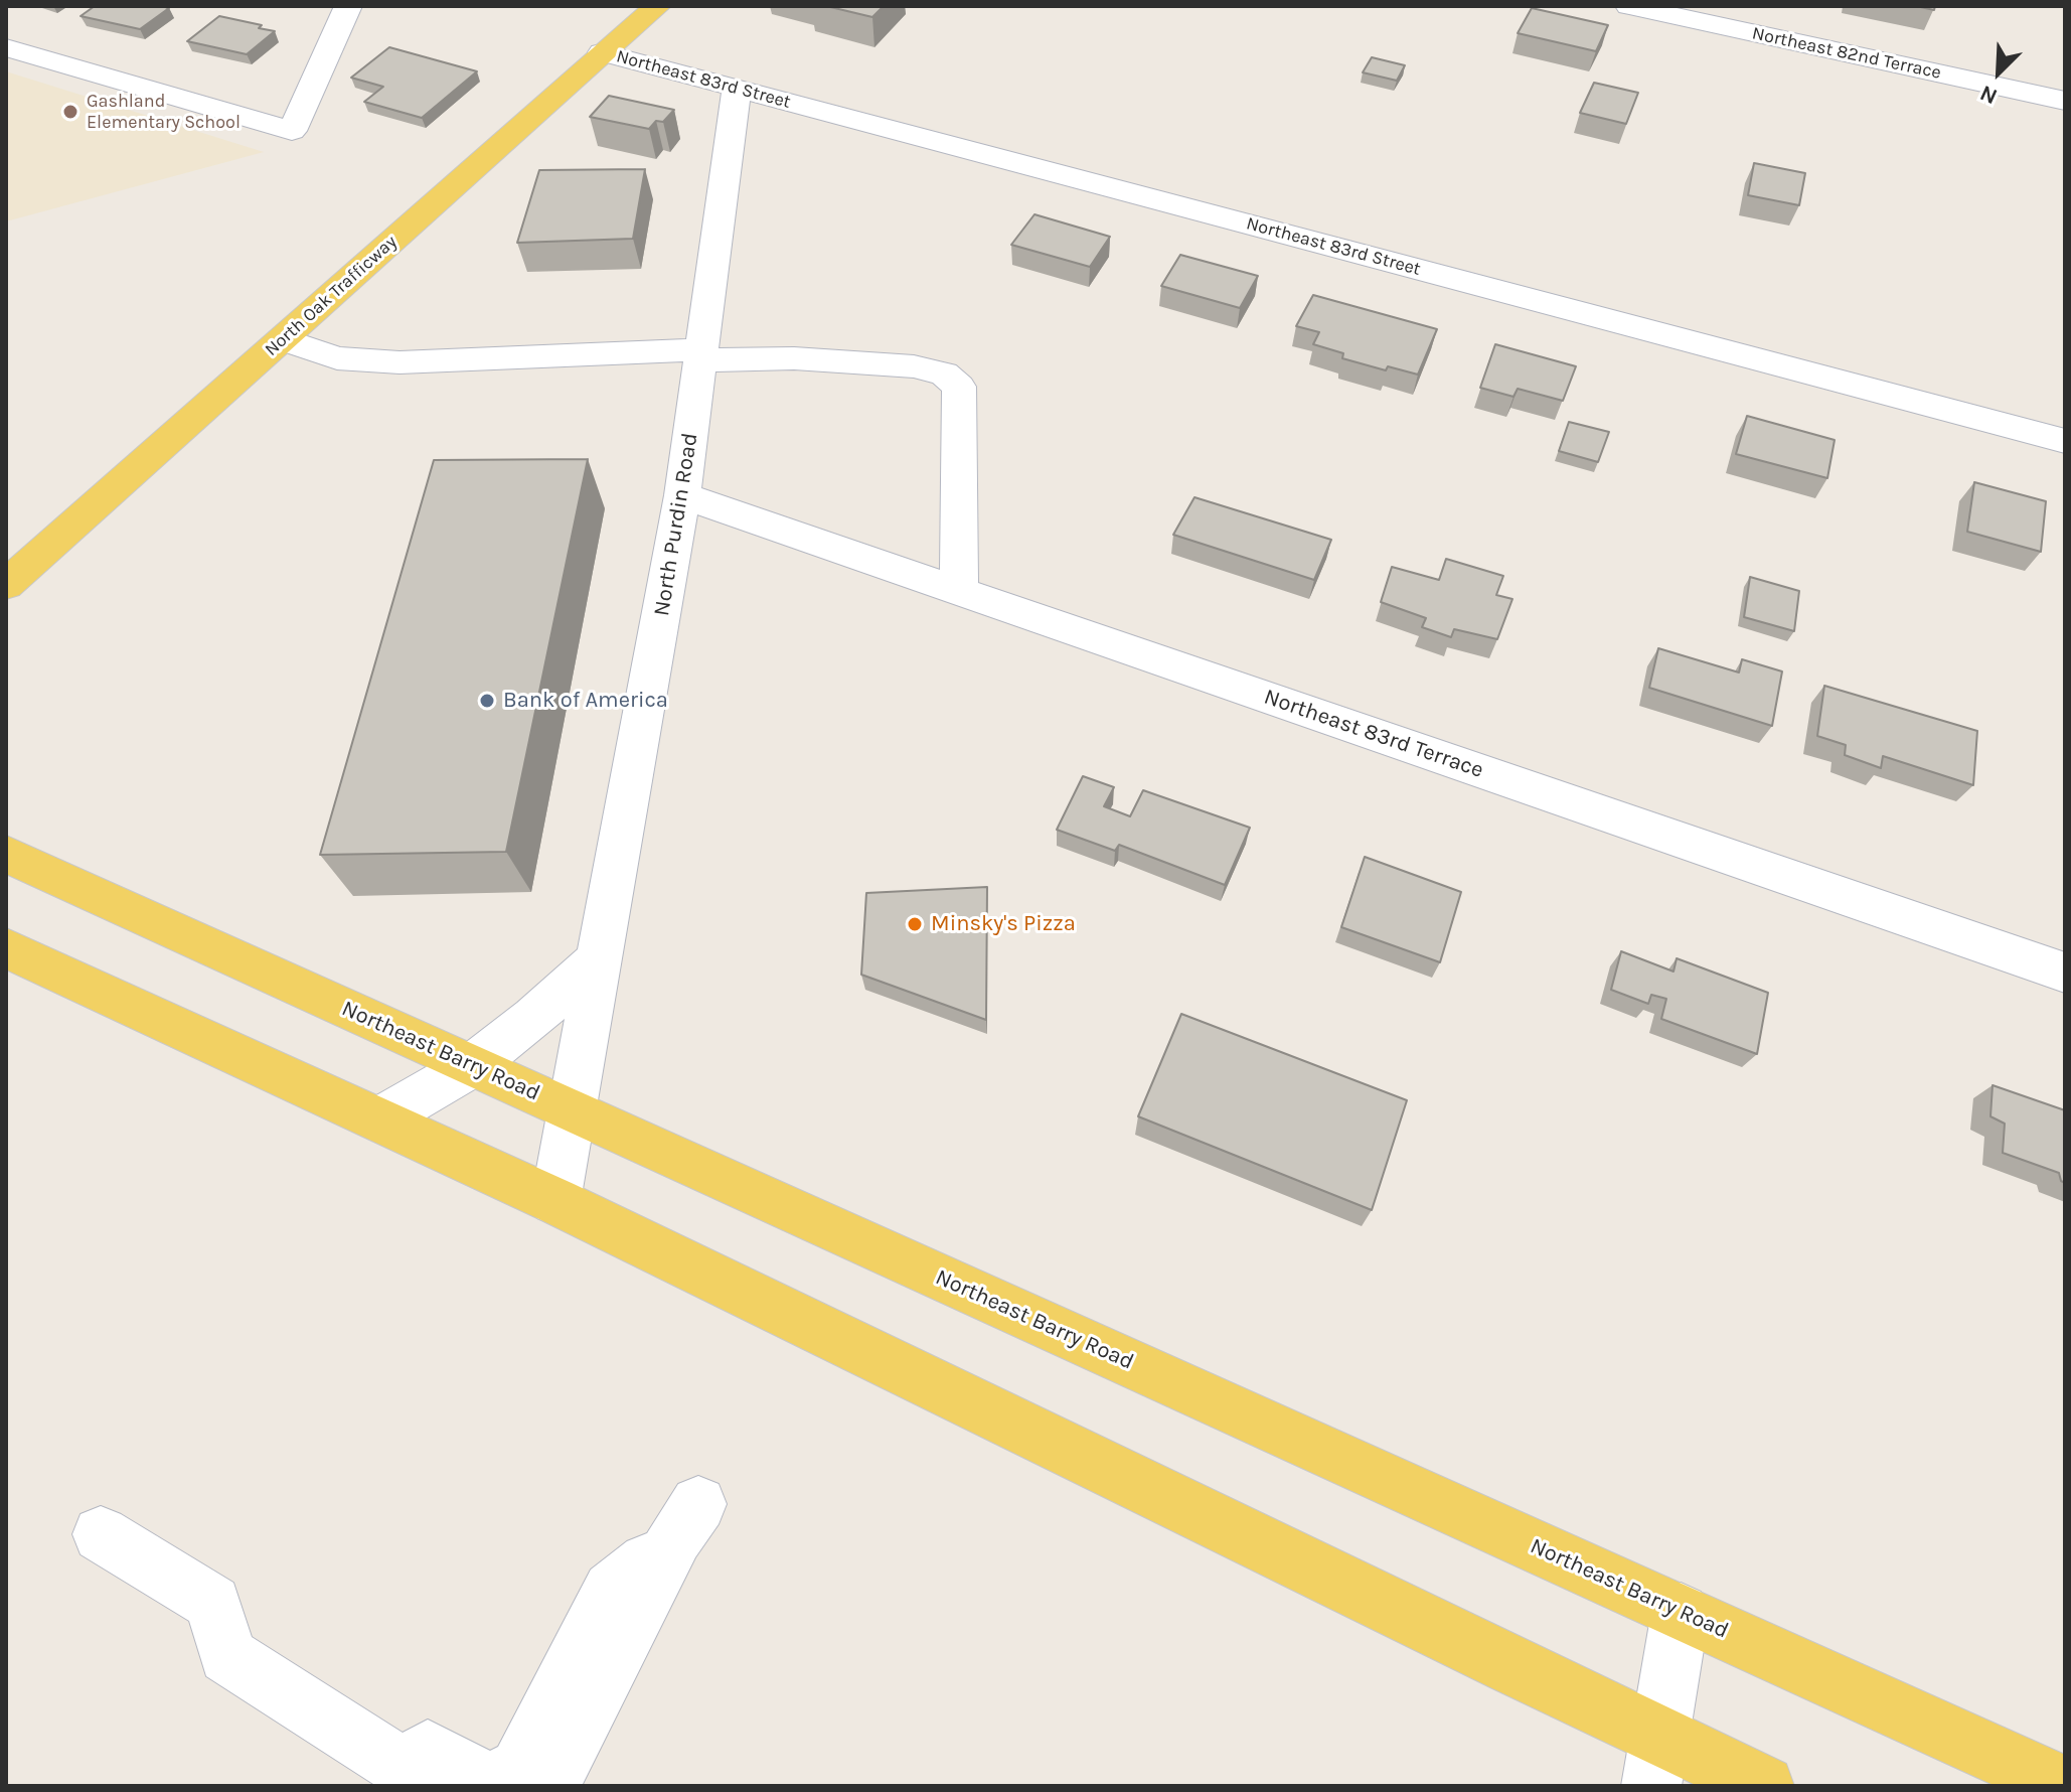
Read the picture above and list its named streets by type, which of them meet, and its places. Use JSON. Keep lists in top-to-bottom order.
{
  "streets": {
    "main road": ["North Oak Trafficway", "Northeast Barry Road"],
    "street": [
      "Northeast 82nd Terrace",
      "Northeast 83rd Street",
      "North Purdin Road",
      "Northeast 83rd Terrace"
    ]
  },
  "crossings": [
    ["Northeast 83rd Street", "North Oak Trafficway"],
    ["Northeast 83rd Street", "North Purdin Road"],
    ["North Purdin Road", "Northeast 83rd Terrace"],
    ["North Purdin Road", "Northeast Barry Road"]
  ],
  "places": ["Gashland Elementary School", "Bank of America", "Minsky's Pizza"],
  "north": "bottom left"
}
